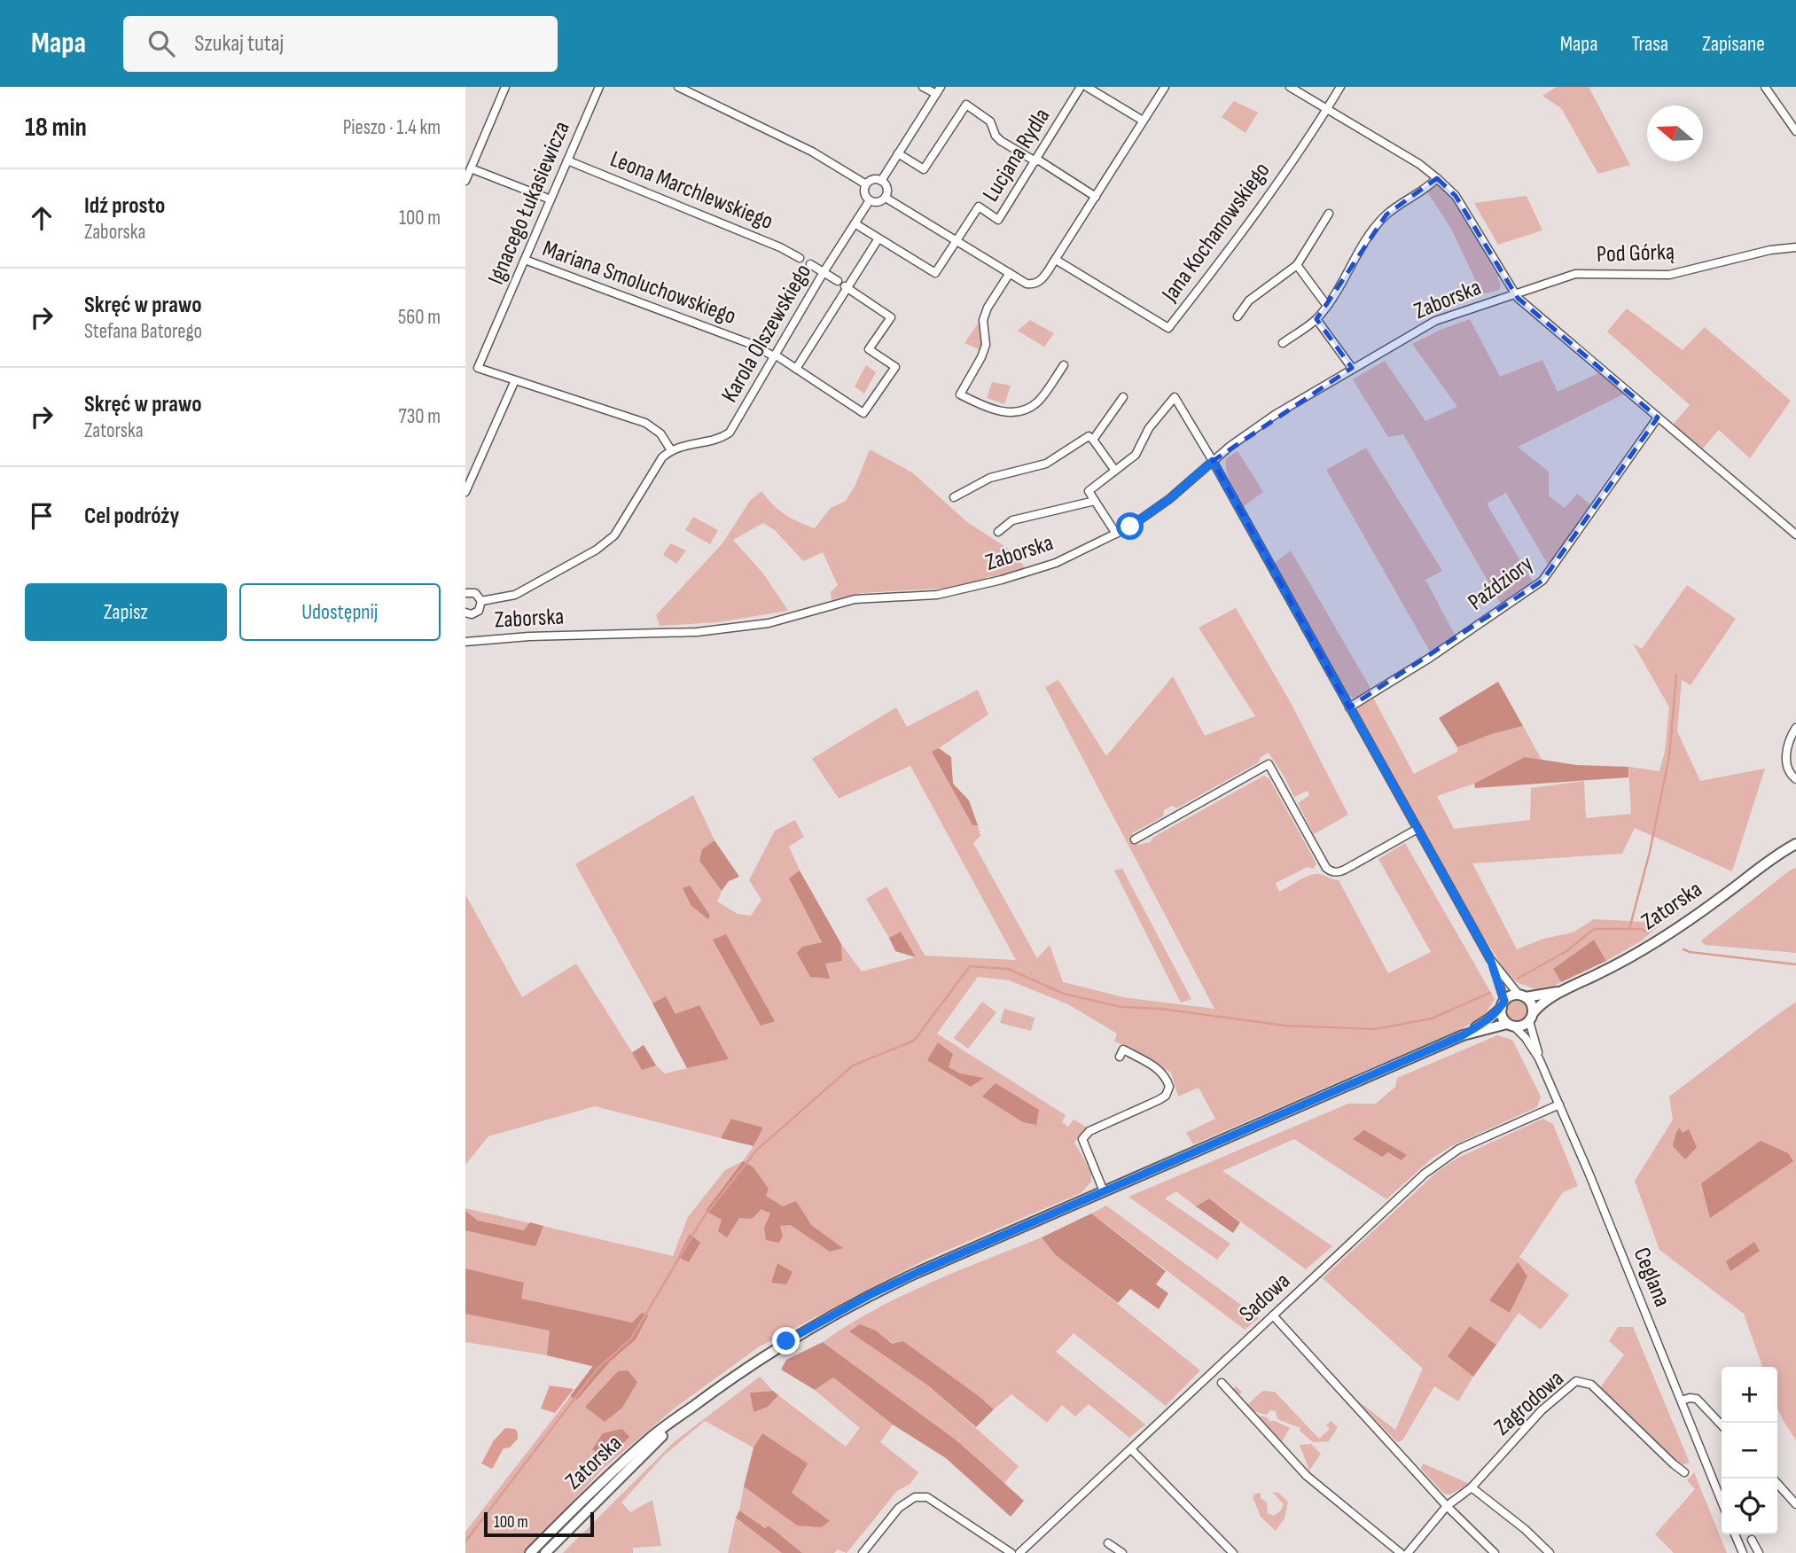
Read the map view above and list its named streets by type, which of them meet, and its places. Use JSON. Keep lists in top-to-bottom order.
{
  "streets": {
    "main road": ["Zatorska"],
    "street": [
      "Lucjana Rydla",
      "Leona Marchlewskiego",
      "Ignacego Łukasiewicza",
      "Jana Kochanowskiego",
      "Pod Górką",
      "Mariana Smoluchowskiego",
      "Zaborska",
      "Karola Olszewskiego",
      "Paździory",
      "Ceglana",
      "Sadowa",
      "Zagrodowa"
    ]
  },
  "crossings": [
    ["Leona Marchlewskiego", "Ignacego Łukasiewicza"],
    ["Ignacego Łukasiewicza", "Mariana Smoluchowskiego"],
    ["Pod Górką", "Zaborska"],
    ["Mariana Smoluchowskiego", "Karola Olszewskiego"],
    ["Zatorska", "Ceglana"],
    ["Ceglana", "Sadowa"]
  ],
  "scale_bar": "100 m",
  "north": "left",
  "page": {
    "header": "Mapa",
    "search": "Szukaj tutaj",
    "nav": ["Mapa", "Trasa", "Zapisane"],
    "heading": ["18 min", "Pieszo · 1.4 km"],
    "list": [
      ["Idź prosto", "Zaborska", "100 m"],
      ["Skręć w prawo", "Stefana Batorego", "560 m"],
      ["Skręć w prawo", "Zatorska", "730 m"],
      "Cel podróży"
    ],
    "buttons": ["Zapisz", "Udostępnij"],
    "map_buttons": ["+", "−"],
    "scale": "100 m"
  }
}
